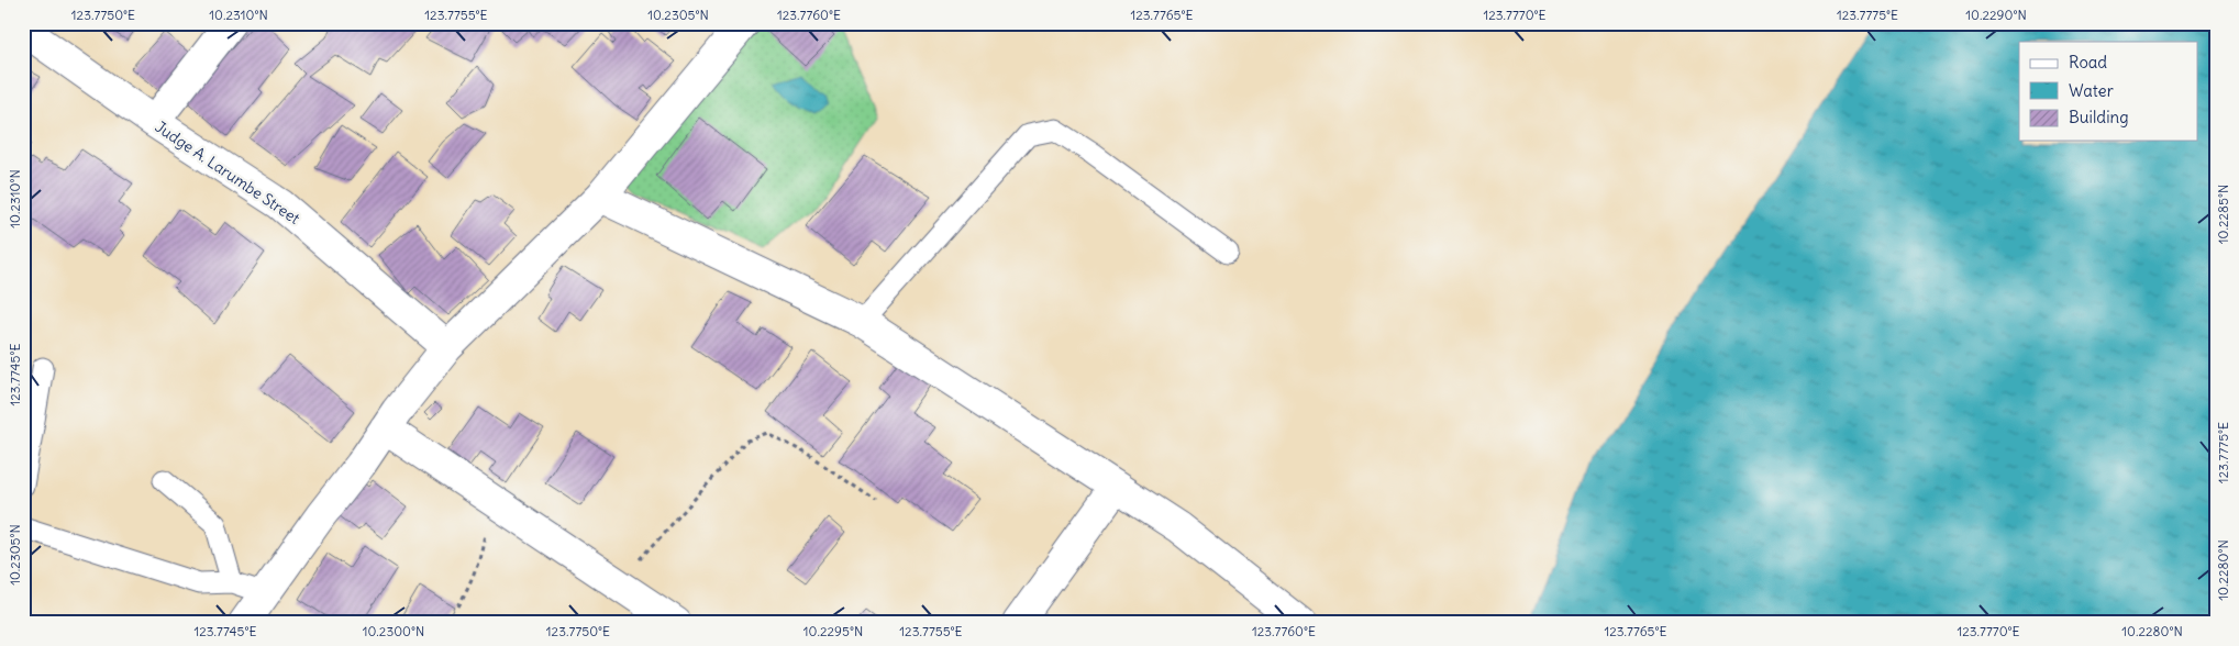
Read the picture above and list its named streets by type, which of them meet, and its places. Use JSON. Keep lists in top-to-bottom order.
{
  "streets": {
    "street": ["Judge A. Larumbe Street"]
  },
  "legend": ["Road", "Water", "Building"],
  "coordinates": [
    "123.7750°E",
    "10.2310°N",
    "123.7755°E",
    "10.2305°N",
    "123.7760°E",
    "123.7765°E",
    "123.7770°E",
    "123.7775°E",
    "10.2290°N",
    "10.2285°N",
    "123.7745°E",
    "10.2280°N",
    "10.2300°N",
    "10.2295°N"
  ]
}
